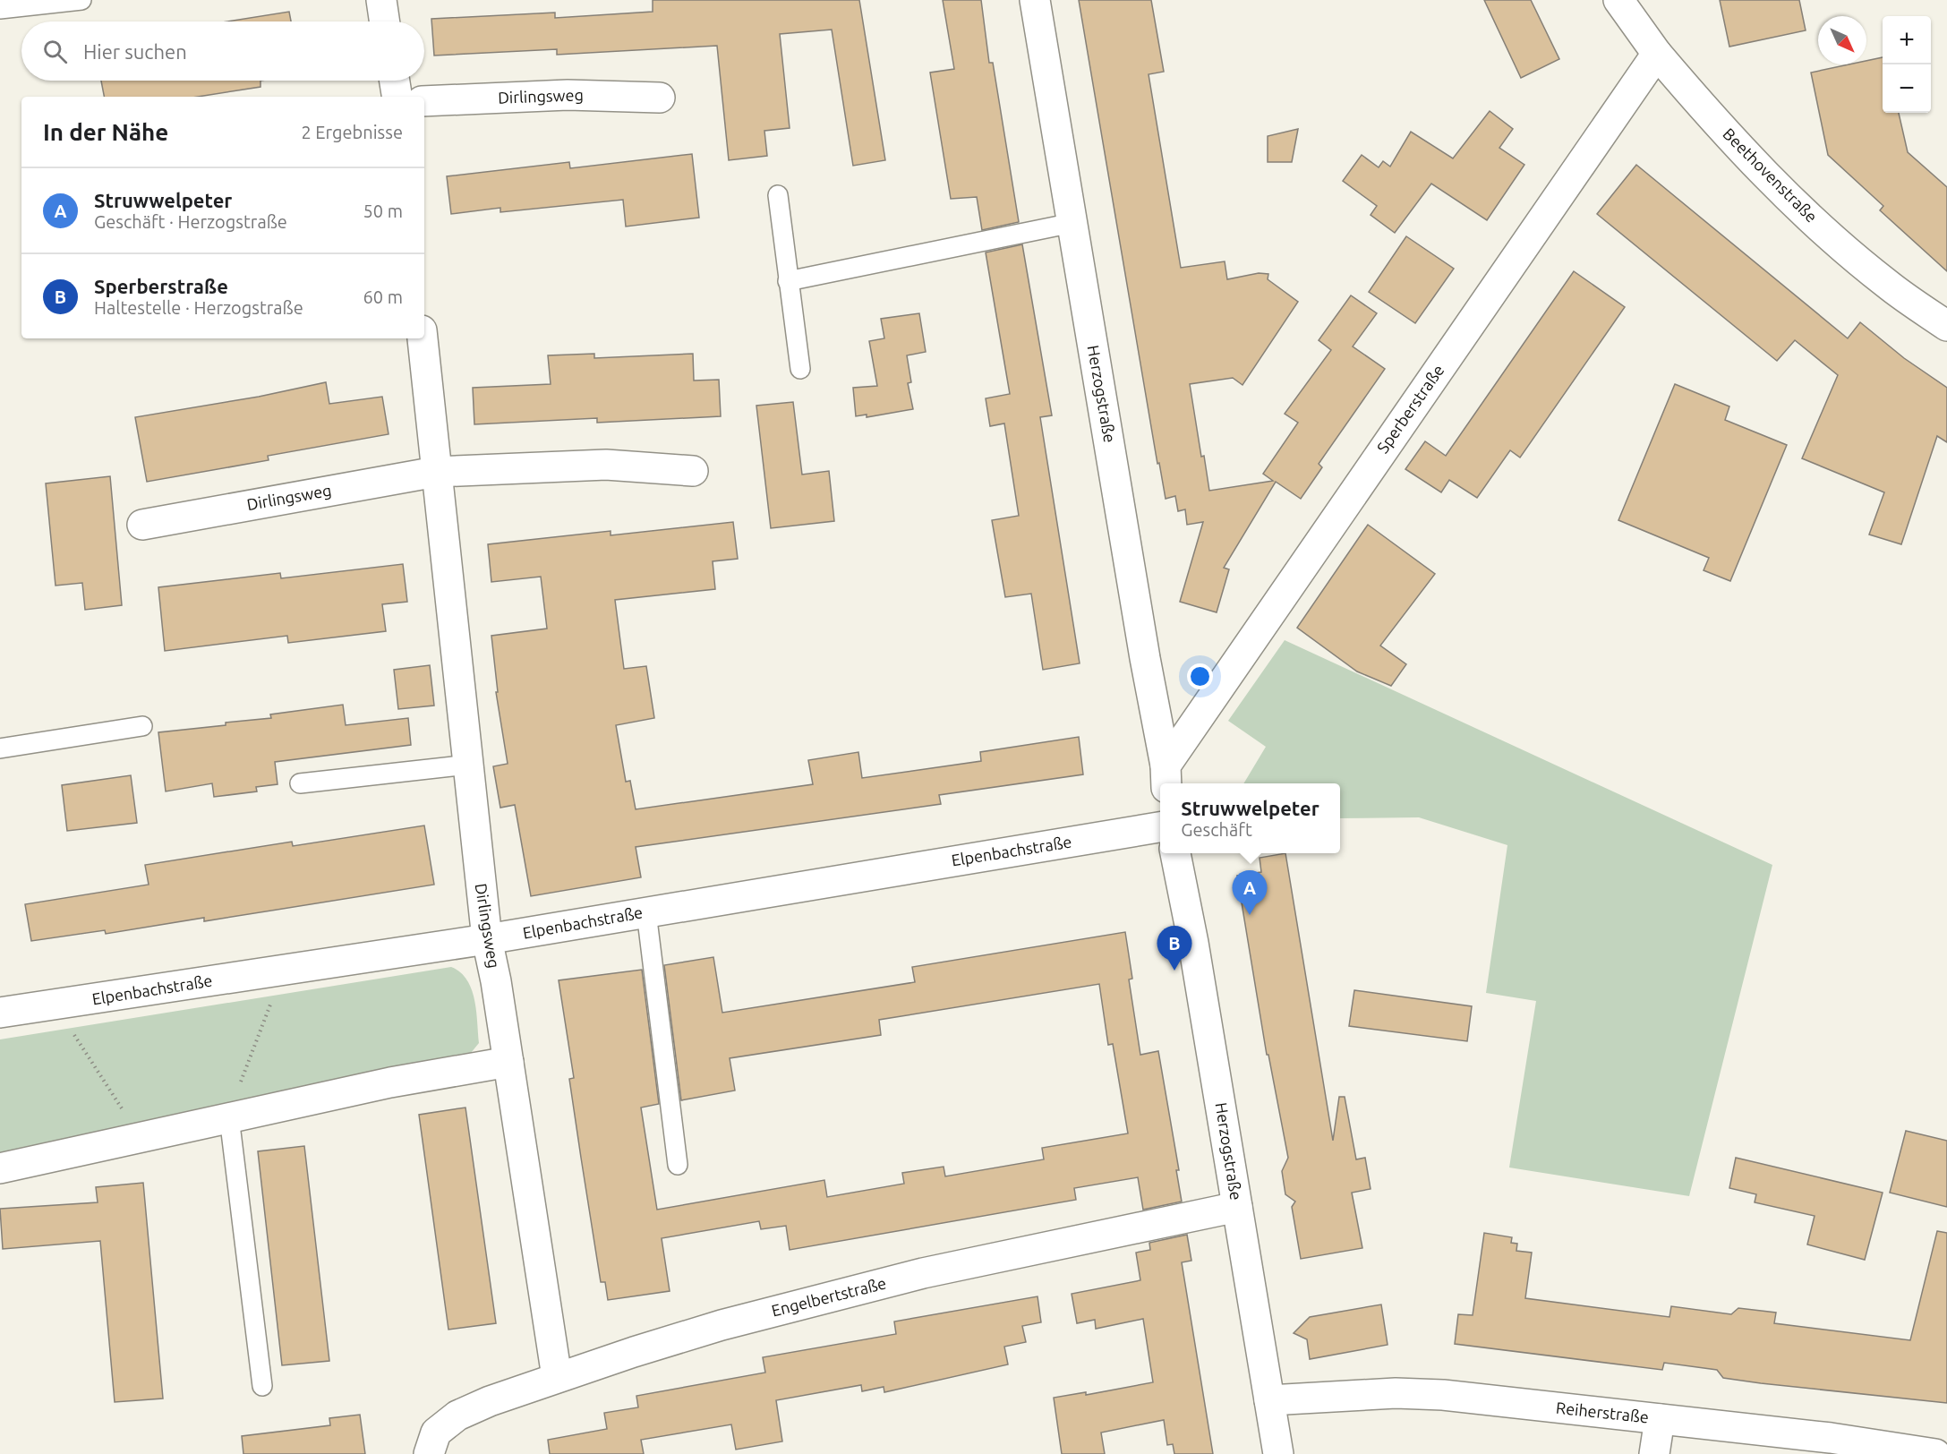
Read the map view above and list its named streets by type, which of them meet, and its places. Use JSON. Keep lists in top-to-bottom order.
{
  "streets": {
    "street": [
      "Dirlingsweg",
      "Beethovenstraße",
      "Herzogstraße",
      "Sperberstraße",
      "Elpenbachstraße",
      "Engelbertstraße",
      "Reiherstraße"
    ]
  },
  "crossings": [
    ["Dirlingsweg", "Elpenbachstraße"],
    ["Dirlingsweg", "Engelbertstraße"],
    ["Beethovenstraße", "Sperberstraße"],
    ["Herzogstraße", "Sperberstraße"],
    ["Herzogstraße", "Engelbertstraße"],
    ["Herzogstraße", "Reiherstraße"]
  ],
  "north": "bottom right",
  "page": {
    "map_buttons": ["+", "−"],
    "search": "Hier suchen",
    "heading": ["In der Nähe", "2 Ergebnisse"],
    "list": [
      {
        "mark": "A",
        "name": "Struwwelpeter",
        "note": "Geschäft · Herzogstraße",
        "value": "50 m"
      },
      {
        "mark": "B",
        "name": "Sperberstraße",
        "note": "Haltestelle · Herzogstraße",
        "value": "60 m"
      }
    ],
    "popup": ["Struwwelpeter", "Geschäft"],
    "pins": ["A", "B"]
  }
}
